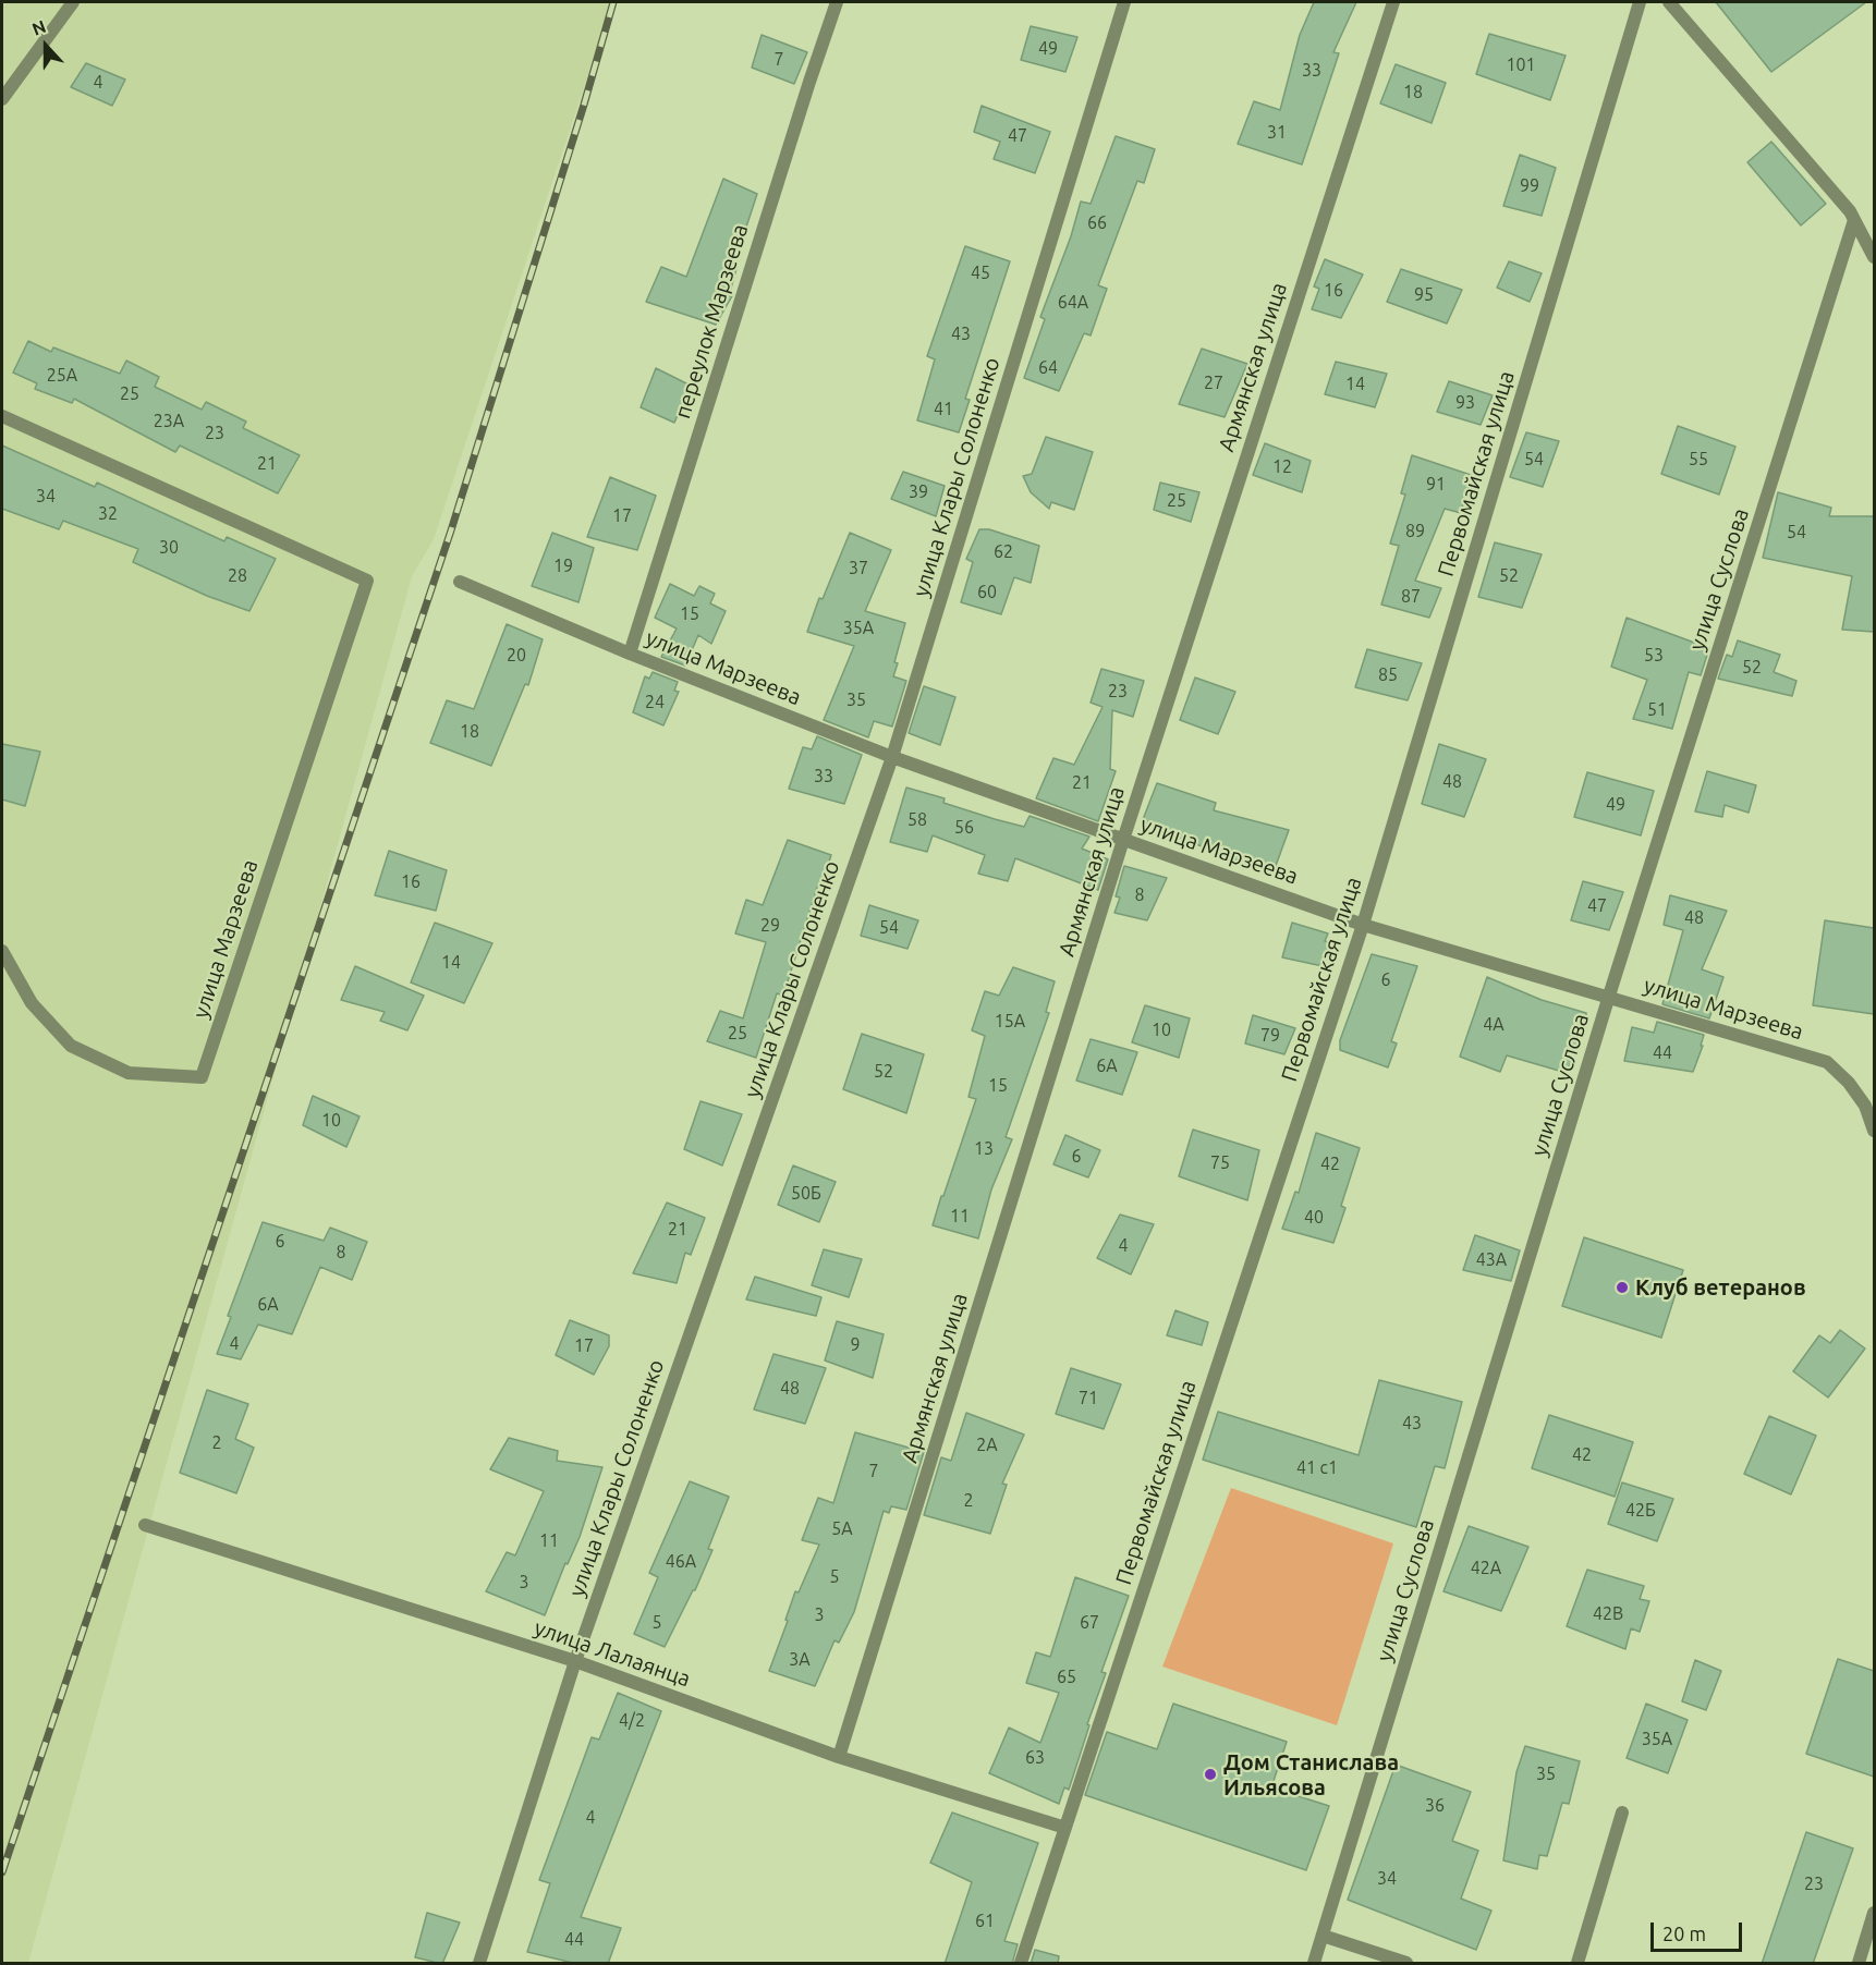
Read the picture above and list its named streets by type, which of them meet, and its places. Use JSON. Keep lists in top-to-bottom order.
{
  "streets": {
    "street": [
      "переулок Марзеева",
      "Армянская улица",
      "Первомайская улица",
      "улица Клары Солоненко",
      "улица Суслова",
      "улица Марзеева",
      "улица Лалаянца"
    ]
  },
  "crossings": [
    ["переулок Марзеева", "улица Марзеева"],
    ["Армянская улица", "улица Марзеева"],
    ["Армянская улица", "улица Лалаянца"],
    ["Первомайская улица", "улица Марзеева"],
    ["Первомайская улица", "улица Лалаянца"],
    ["улица Клары Солоненко", "улица Марзеева"],
    ["улица Клары Солоненко", "улица Лалаянца"],
    ["улица Суслова", "улица Марзеева"]
  ],
  "places": ["Клуб ветеранов", "Дом Станислава Ильясова"],
  "house_numbers": [
    "49",
    "7",
    "101",
    "33",
    "4",
    "18",
    "31",
    "47",
    "99",
    "66",
    "45",
    "16",
    "95",
    "64А",
    "43",
    "64",
    "25А",
    "27",
    "14",
    "25",
    "93",
    "41",
    "23А",
    "23",
    "54",
    "55",
    "21",
    "12",
    "91",
    "39",
    "34",
    "25",
    "32",
    "17",
    "89",
    "54",
    "30",
    "62",
    "19",
    "37",
    "28",
    "52",
    "60",
    "87",
    "15",
    "35А",
    "20",
    "53",
    "52",
    "85",
    "23",
    "35",
    "24",
    "51",
    "18",
    "33",
    "48",
    "21",
    "49",
    "58",
    "56",
    "16",
    "8",
    "47",
    "48",
    "29",
    "54",
    "14",
    "6",
    "15А",
    "4А",
    "10",
    "25",
    "79",
    "44",
    "6А",
    "52",
    "15",
    "10",
    "13",
    "6",
    "75",
    "42",
    "50Б",
    "11",
    "40",
    "21",
    "6",
    "4",
    "8",
    "43А",
    "6А",
    "4",
    "9",
    "17",
    "48",
    "71",
    "43",
    "2",
    "2А",
    "42",
    "41 с1",
    "7",
    "2",
    "42Б",
    "5А",
    "11",
    "46А",
    "42А",
    "5",
    "3",
    "42В",
    "3",
    "5",
    "67",
    "3А",
    "65",
    "4/2",
    "35А",
    "63",
    "35",
    "36",
    "4",
    "34",
    "23",
    "61",
    "44"
  ],
  "scale_bar": "20 m",
  "north": "top"
}
